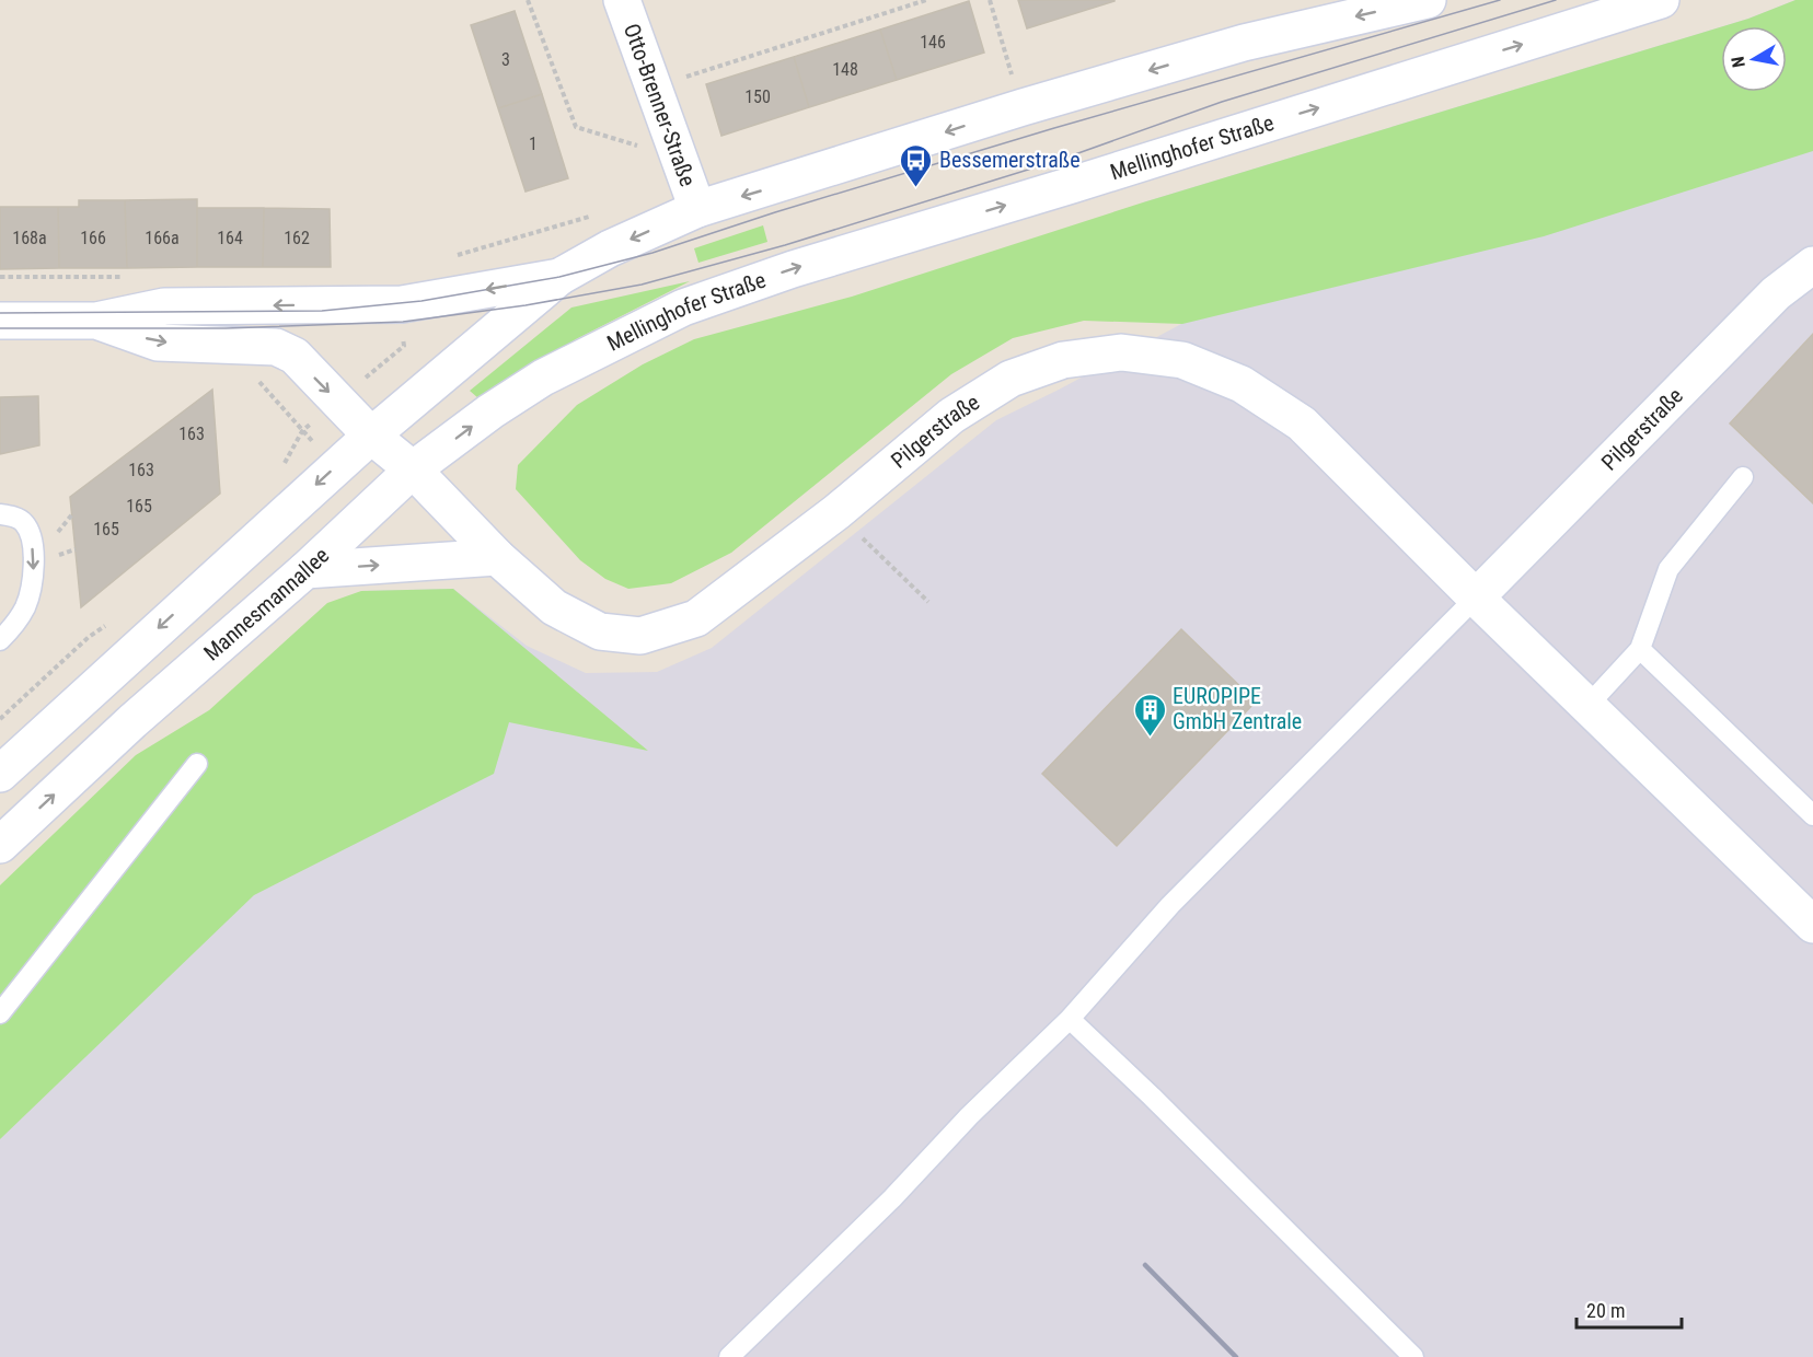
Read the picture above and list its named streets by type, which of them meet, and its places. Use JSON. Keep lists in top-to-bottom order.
{
  "streets": {
    "street": [
      "Otto-Brenner-Straße",
      "Mellinghofer Straße",
      "Pilgerstraße",
      "Mannesmannallee"
    ]
  },
  "crossings": [
    ["Mellinghofer Straße", "Mannesmannallee"],
    ["Pilgerstraße", "Mannesmannallee"]
  ],
  "places": {
    "bus stop": ["Bessemerstraße"],
    "building": ["EUROPIPE GmbH Zentrale"]
  },
  "house_numbers": [
    "146",
    "3",
    "148",
    "150",
    "1",
    "168a",
    "166",
    "166a",
    "164",
    "162",
    "163",
    "163",
    "165",
    "165"
  ],
  "scale_bar": "20 m",
  "north": "left"
}
